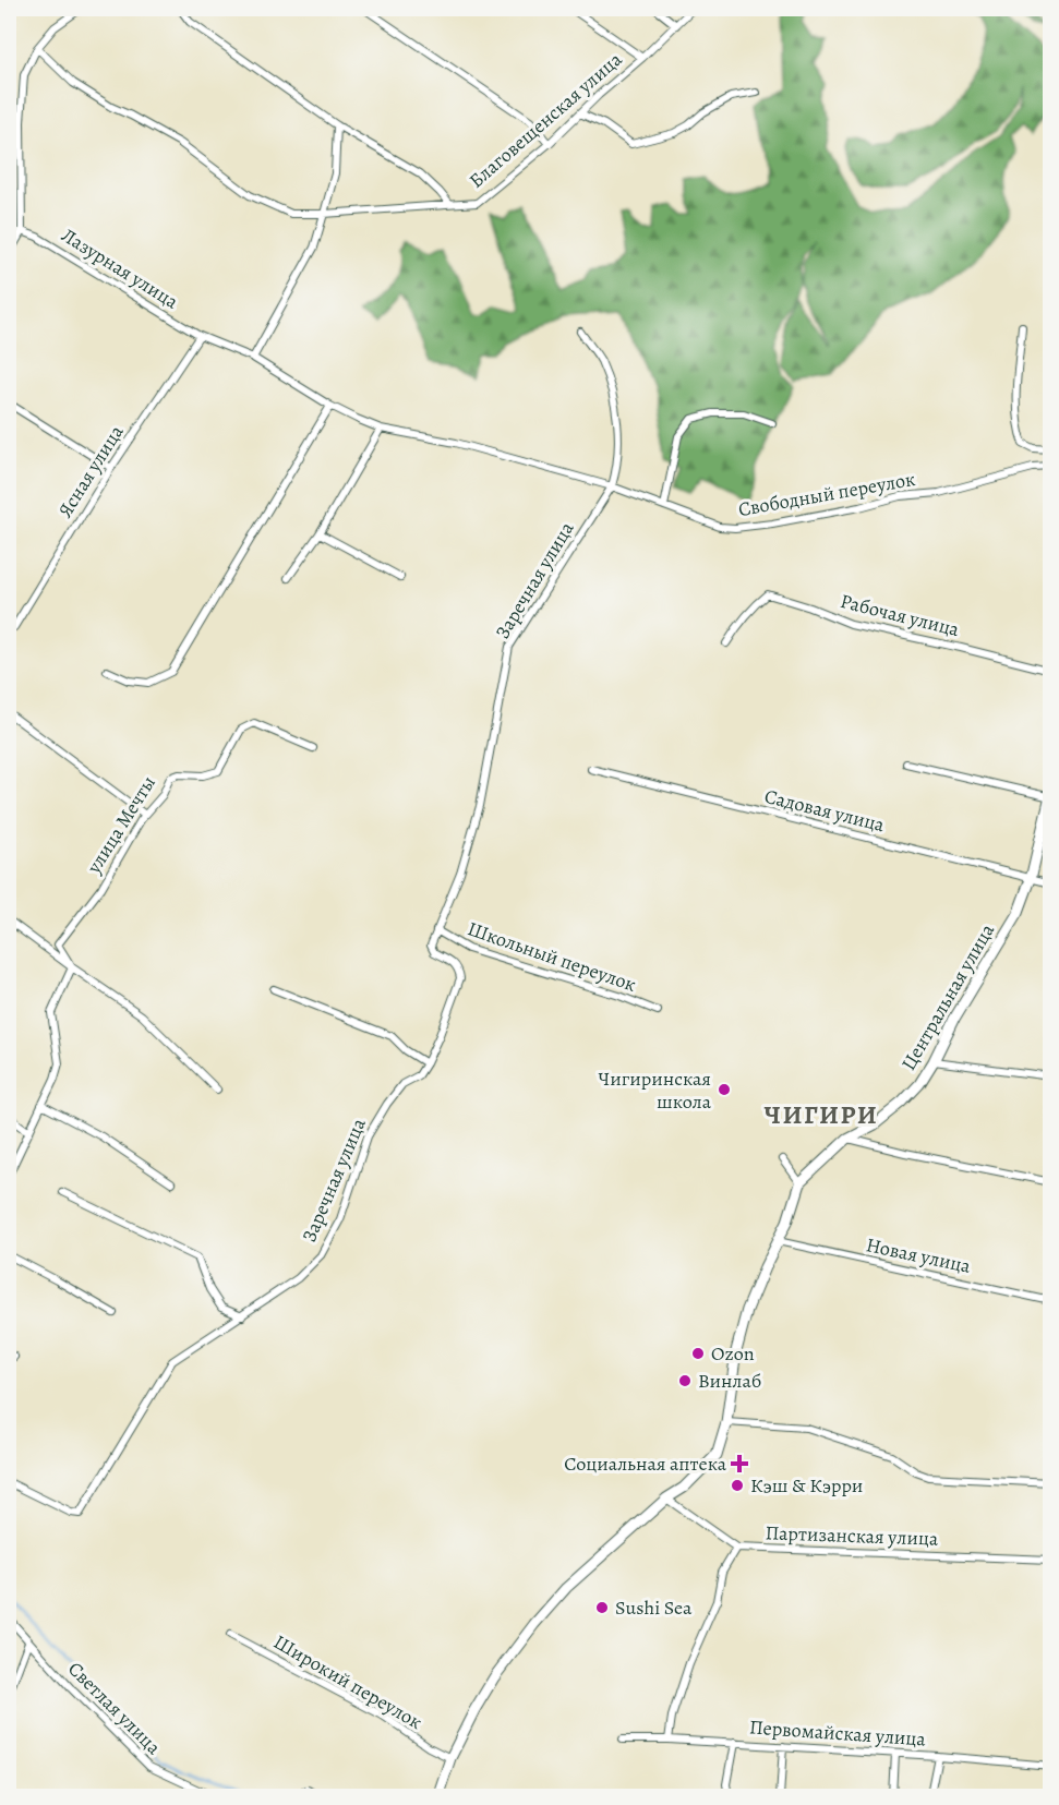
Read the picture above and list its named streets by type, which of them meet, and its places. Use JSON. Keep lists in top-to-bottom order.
{
  "streets": {
    "street": [
      "Благовещенская улица",
      "Лазурная улица",
      "Ясная улица",
      "Свободный переулок",
      "Заречная улица",
      "Рабочая улица",
      "Садовая улица",
      "улица Мечты",
      "Школьный переулок",
      "Центральная улица",
      "Новая улица",
      "Партизанская улица",
      "Широкий переулок",
      "Светлая улица",
      "Первомайская улица"
    ]
  },
  "crossings": [
    ["Лазурная улица", "Ясная улица"],
    ["Свободный переулок", "Заречная улица"],
    ["Заречная улица", "Школьный переулок"],
    ["Садовая улица", "Центральная улица"],
    ["Центральная улица", "Новая улица"],
    ["Центральная улица", "Партизанская улица"],
    ["Центральная улица", "Широкий переулок"]
  ],
  "districts": ["ЧИГИРИ"],
  "places": {
    "other": [
      "Чигиринская школа",
      "Ozon",
      "Винлаб",
      "Кэш & Кэрри",
      "Sushi Sea"
    ],
    "health": ["Социальная аптека"]
  }
}
